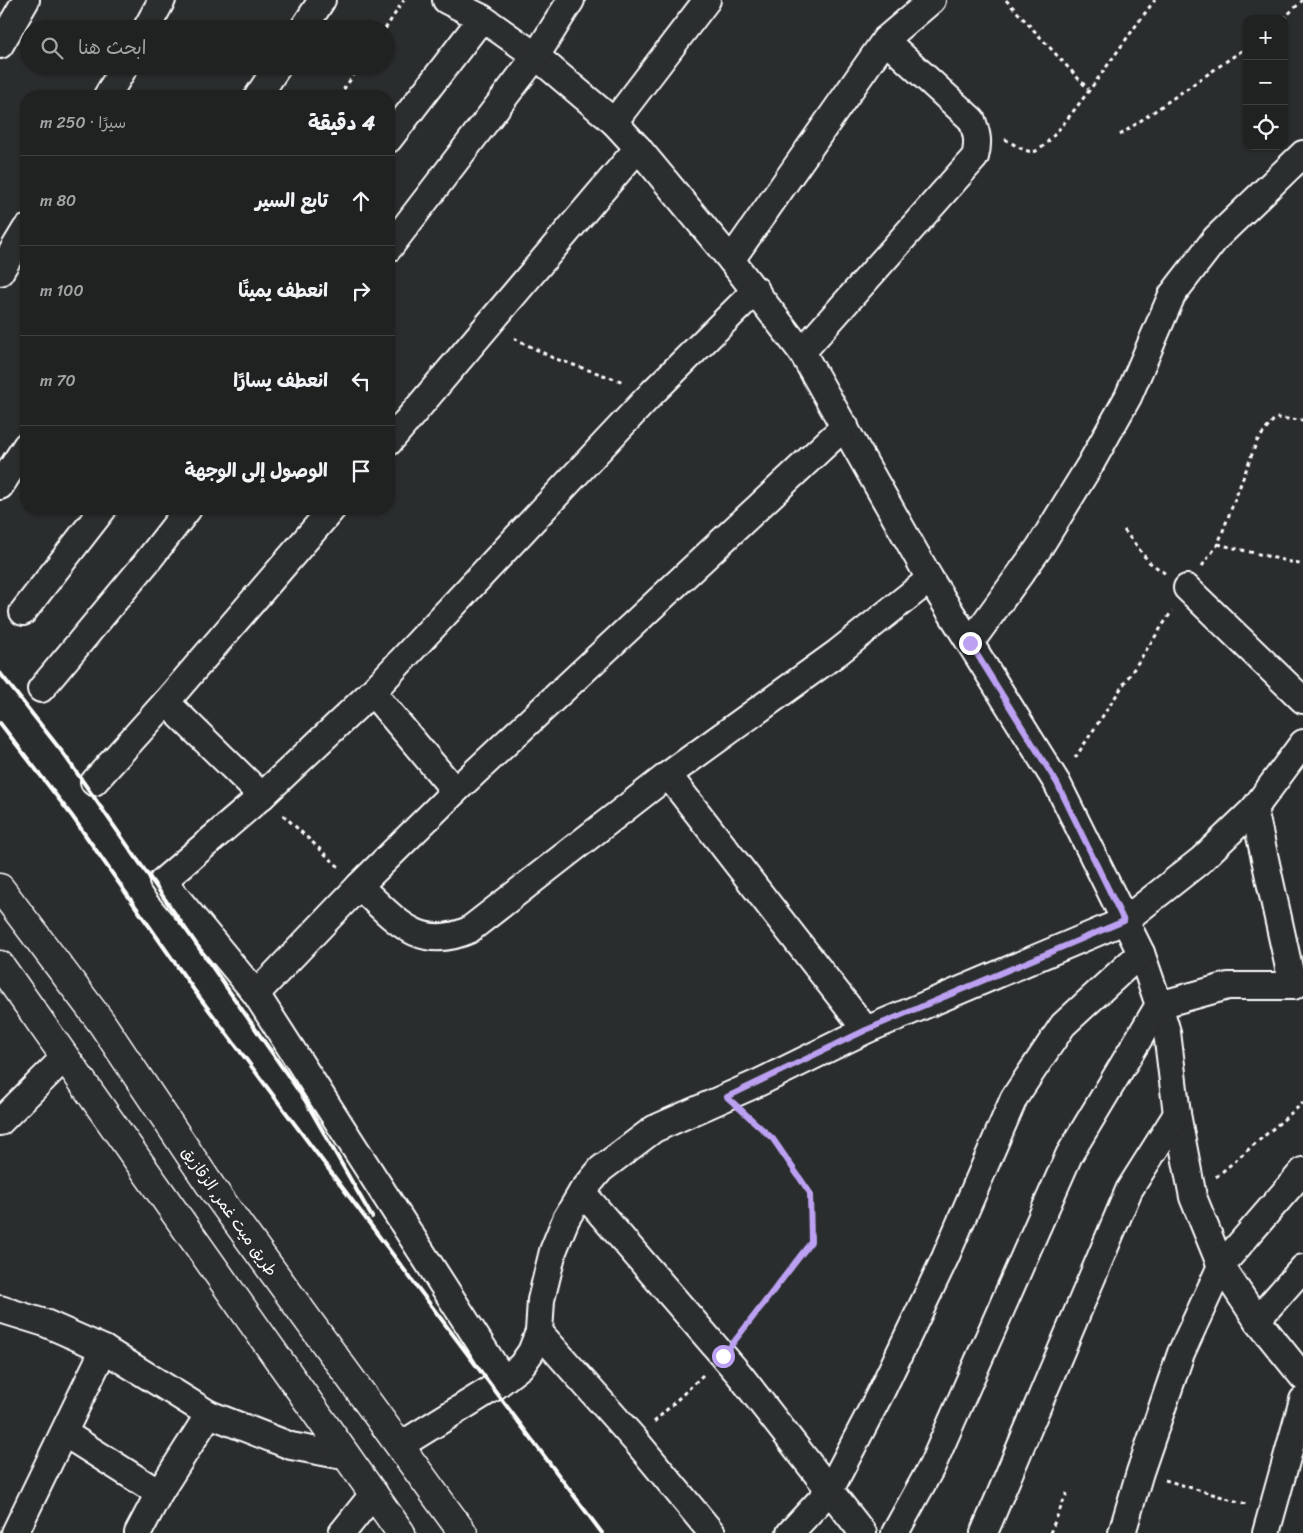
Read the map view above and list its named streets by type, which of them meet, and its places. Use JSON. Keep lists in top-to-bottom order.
{
  "streets": {
    "highway": ["طريق ميت غمر, الزقازيق"]
  },
  "page": {
    "map_buttons": ["+", "−"],
    "search": "ابحث هنا",
    "heading": ["4 دقيقة", "سيرًا · 250 m"],
    "list": [
      ["تابع السير", "80 m"],
      ["انعطف يمينًا", "100 m"],
      ["انعطف يسارًا", "70 m"],
      "الوصول إلى الوجهة"
    ]
  }
}
